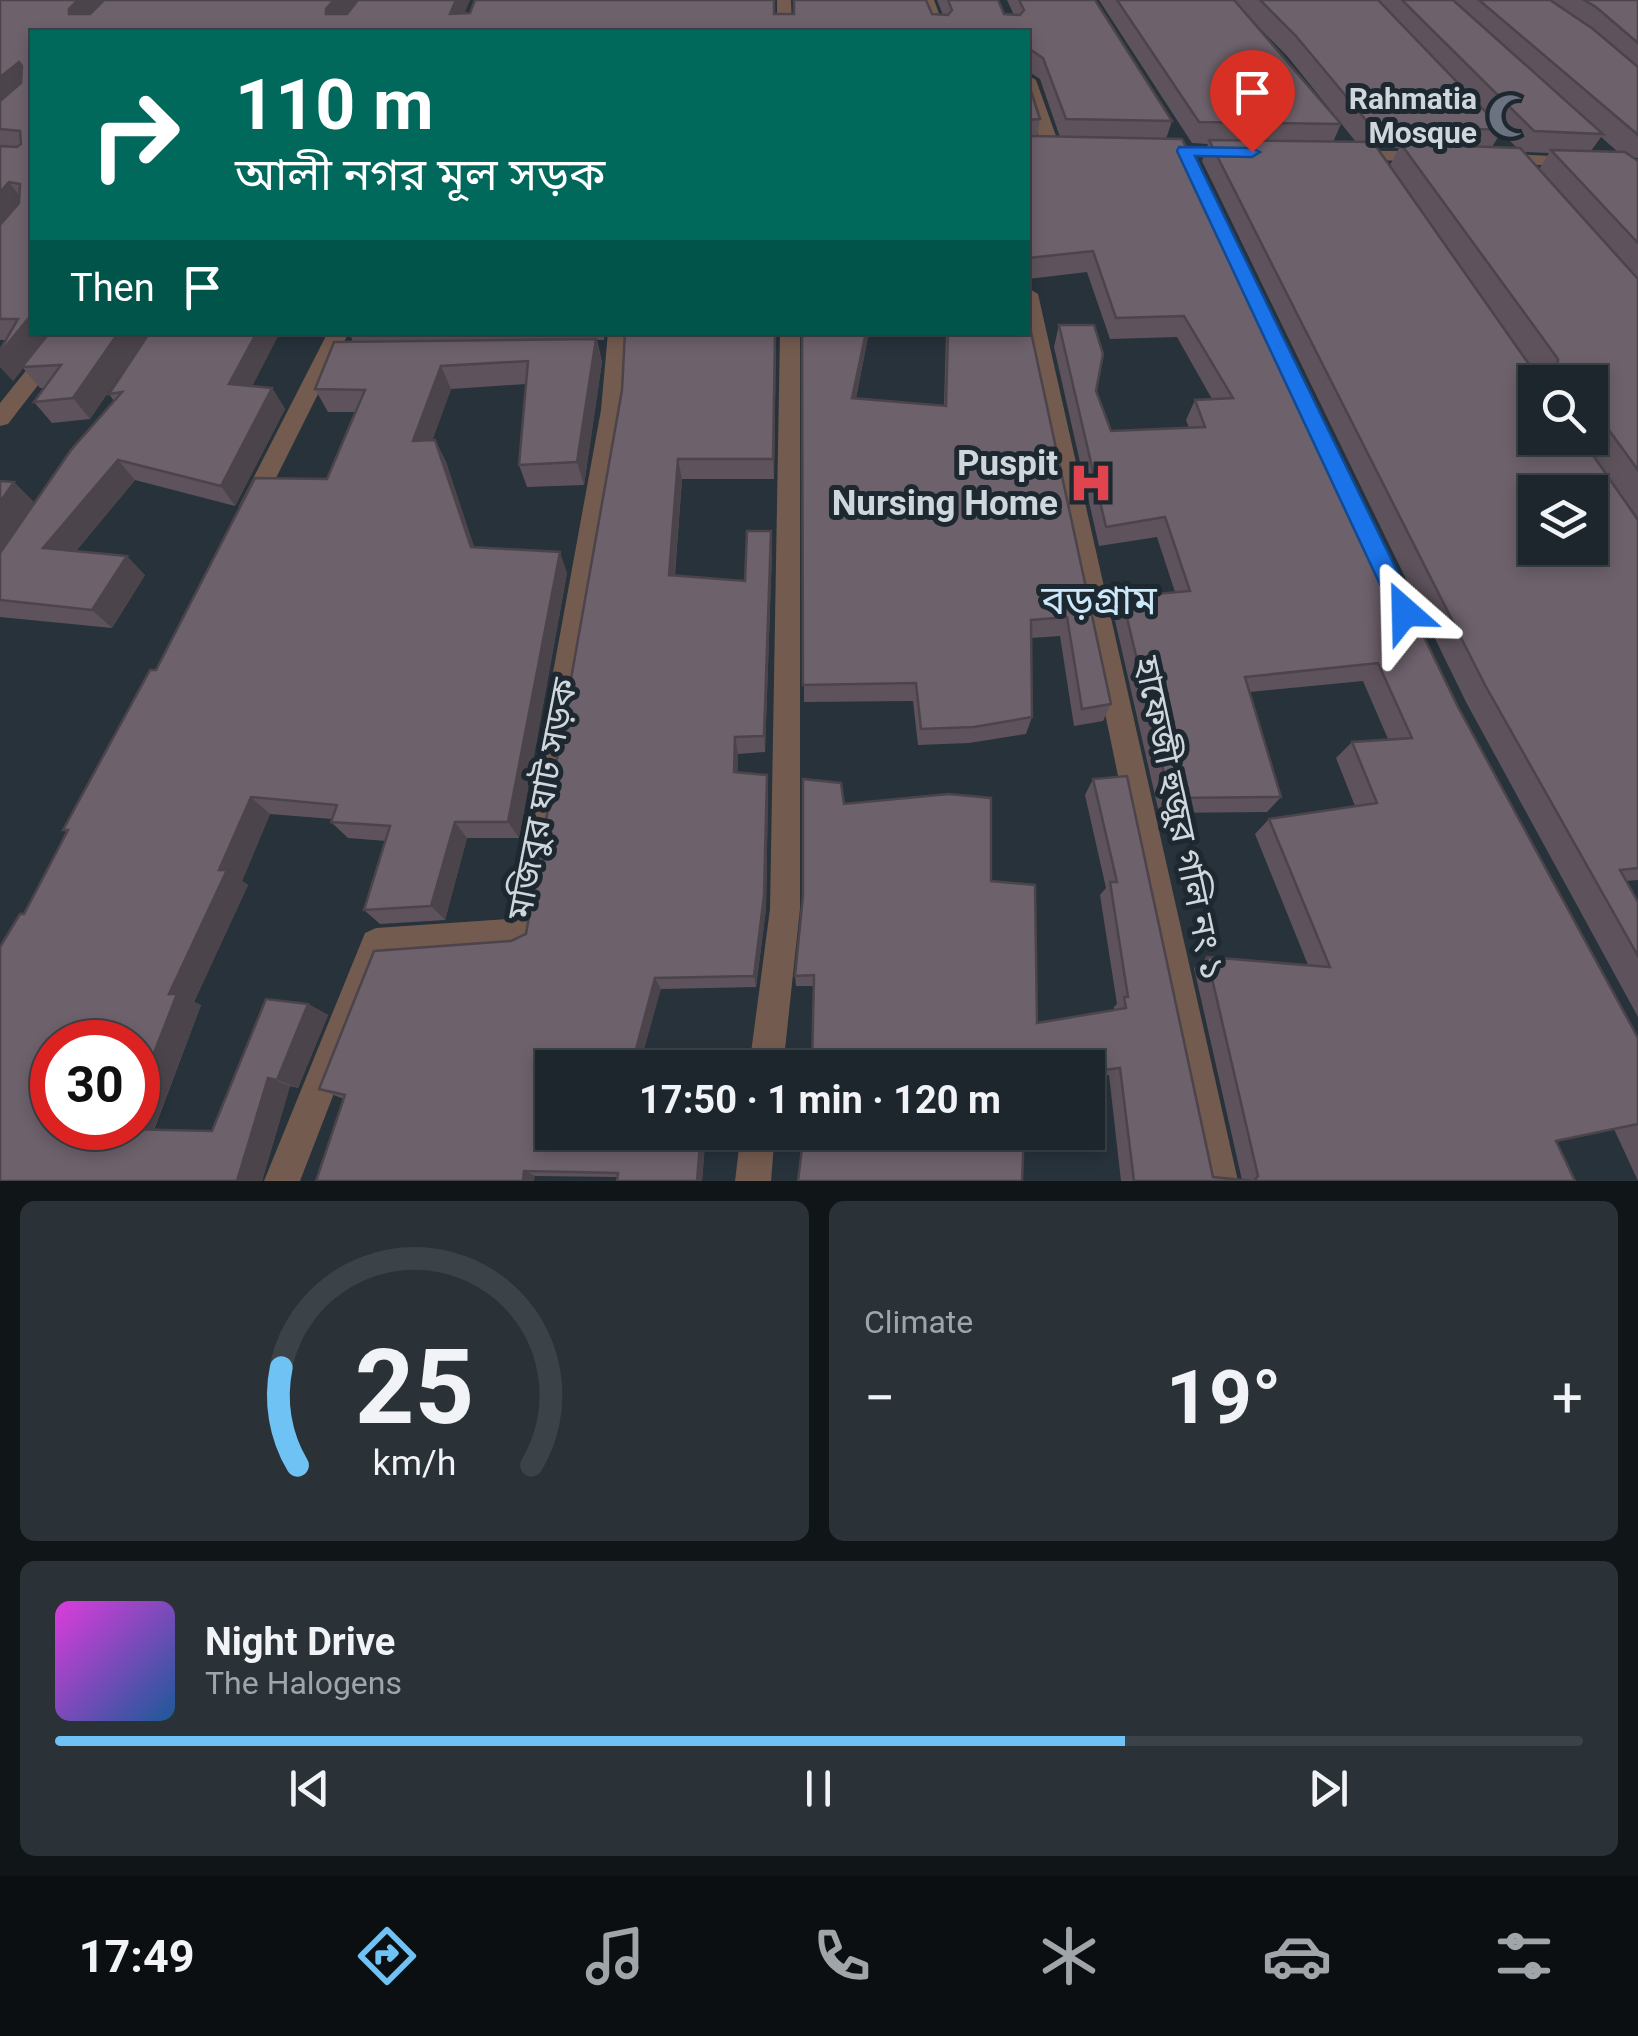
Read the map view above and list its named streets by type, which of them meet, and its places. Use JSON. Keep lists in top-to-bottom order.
{
  "streets": {
    "street": ["মজিবুর ঘাট সড়ক", "হাফেজী হুজুর গলি নং ১"]
  },
  "districts": ["বড়গ্রাম"],
  "places": {
    "mosque": ["Rahmatia Mosque"],
    "hospital": ["Puspit Nursing Home"]
  },
  "page": {
    "turn": ["110 m", "আলী নগর মূল সড়ক"],
    "then": "Then",
    "limit": "30",
    "trip": "17:50 · 1 min · 120 m",
    "tile": "Climate",
    "heat": ["−", "19°", "+"],
    "song": ["Night Drive", "The Halogens"],
    "tabs": "17:49",
    "gauge": ["25", "km/h"]
  }
}
